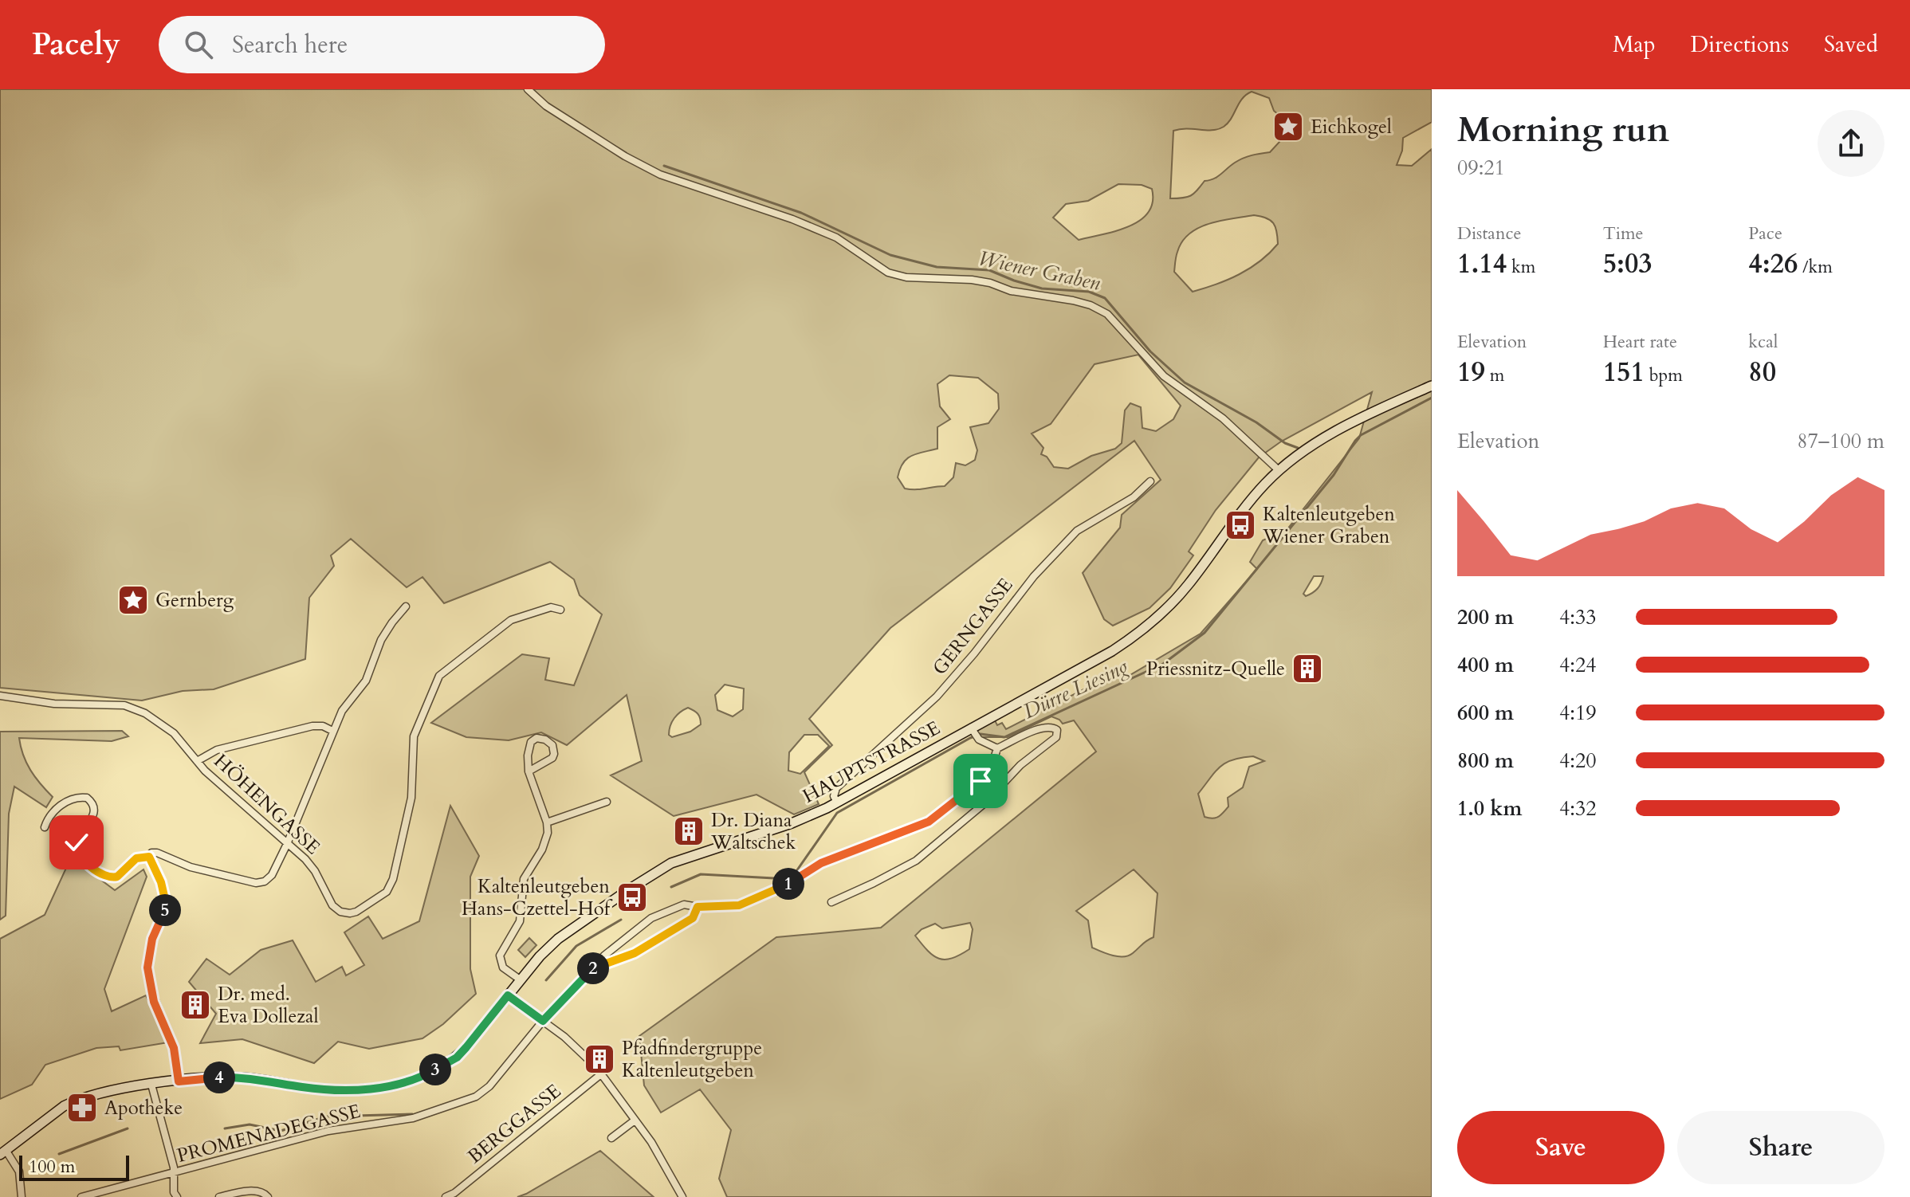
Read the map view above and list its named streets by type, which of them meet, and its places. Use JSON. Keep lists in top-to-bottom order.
{
  "streets": {
    "main road": ["HAUPTSTRASSE"],
    "street": [
      "GERNGASSE",
      "HÖHENGASSE",
      "BERGGASSE",
      "PROMENADEGASSE"
    ]
  },
  "crossings": [
    ["GERNGASSE", "HAUPTSTRASSE"]
  ],
  "water": ["Wiener Graben", "Dürre Liesing"],
  "places": {
    "place": ["Eichkogel", "Gernberg"],
    "bus stop": ["Kaltenleutgeben Wiener Graben", "Kaltenleutgeben Hans-Czettel-Hof"],
    "building": [
      "Priessnitz-Quelle",
      "Dr. Diana Waltschek",
      "Dr. med. Eva Dollezal",
      "Pfadfindergruppe Kaltenleutgeben"
    ],
    "pharmacy": ["Apotheke"]
  },
  "scale_bar": "100 m",
  "page": {
    "header": "Pacely",
    "search": "Search here",
    "nav": ["Map", "Directions", "Saved"],
    "heading": ["Morning run", "09:21"],
    "stats": [
      ["Distance", "1.14 km"],
      ["Time", "5:03"],
      ["Pace", "4:26 /km"],
      ["Elevation", "19 m"],
      ["Heart rate", "151 bpm"],
      ["kcal", "80"]
    ],
    "chart": ["Elevation", "87–100 m"],
    "list": [
      {
        "name": "200 m",
        "note": "4:33"
      },
      {
        "name": "400 m",
        "note": "4:24"
      },
      {
        "name": "600 m",
        "note": "4:19"
      },
      {
        "name": "800 m",
        "note": "4:20"
      },
      {
        "name": "1.0 km",
        "note": "4:32"
      }
    ],
    "pins": [
      "1",
      "5",
      "2",
      "3",
      "4"
    ],
    "buttons": ["Save", "Share"],
    "scale": "100 m"
  }
}
